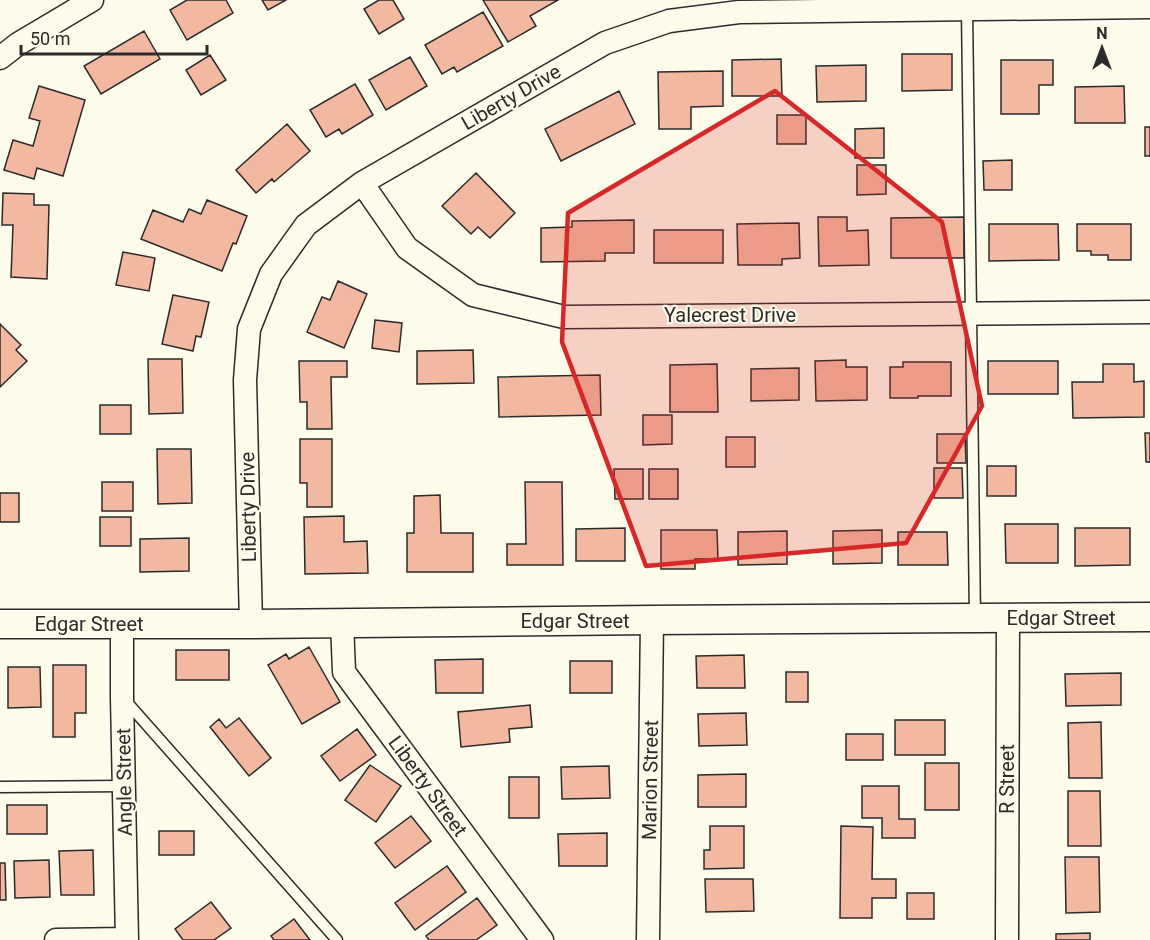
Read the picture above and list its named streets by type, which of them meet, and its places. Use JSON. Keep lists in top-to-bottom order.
{
  "streets": {
    "street": [
      "Liberty Drive",
      "Yalecrest Drive",
      "Edgar Street",
      "R Street",
      "Marion Street",
      "Angle Street",
      "Liberty Street"
    ]
  },
  "crossings": [
    ["Liberty Drive", "Yalecrest Drive"],
    ["Liberty Drive", "Edgar Street"],
    ["Edgar Street", "R Street"],
    ["Edgar Street", "Marion Street"],
    ["Edgar Street", "Angle Street"],
    ["Edgar Street", "Liberty Street"]
  ],
  "scale_bar": "50 m",
  "north": "top"
}
